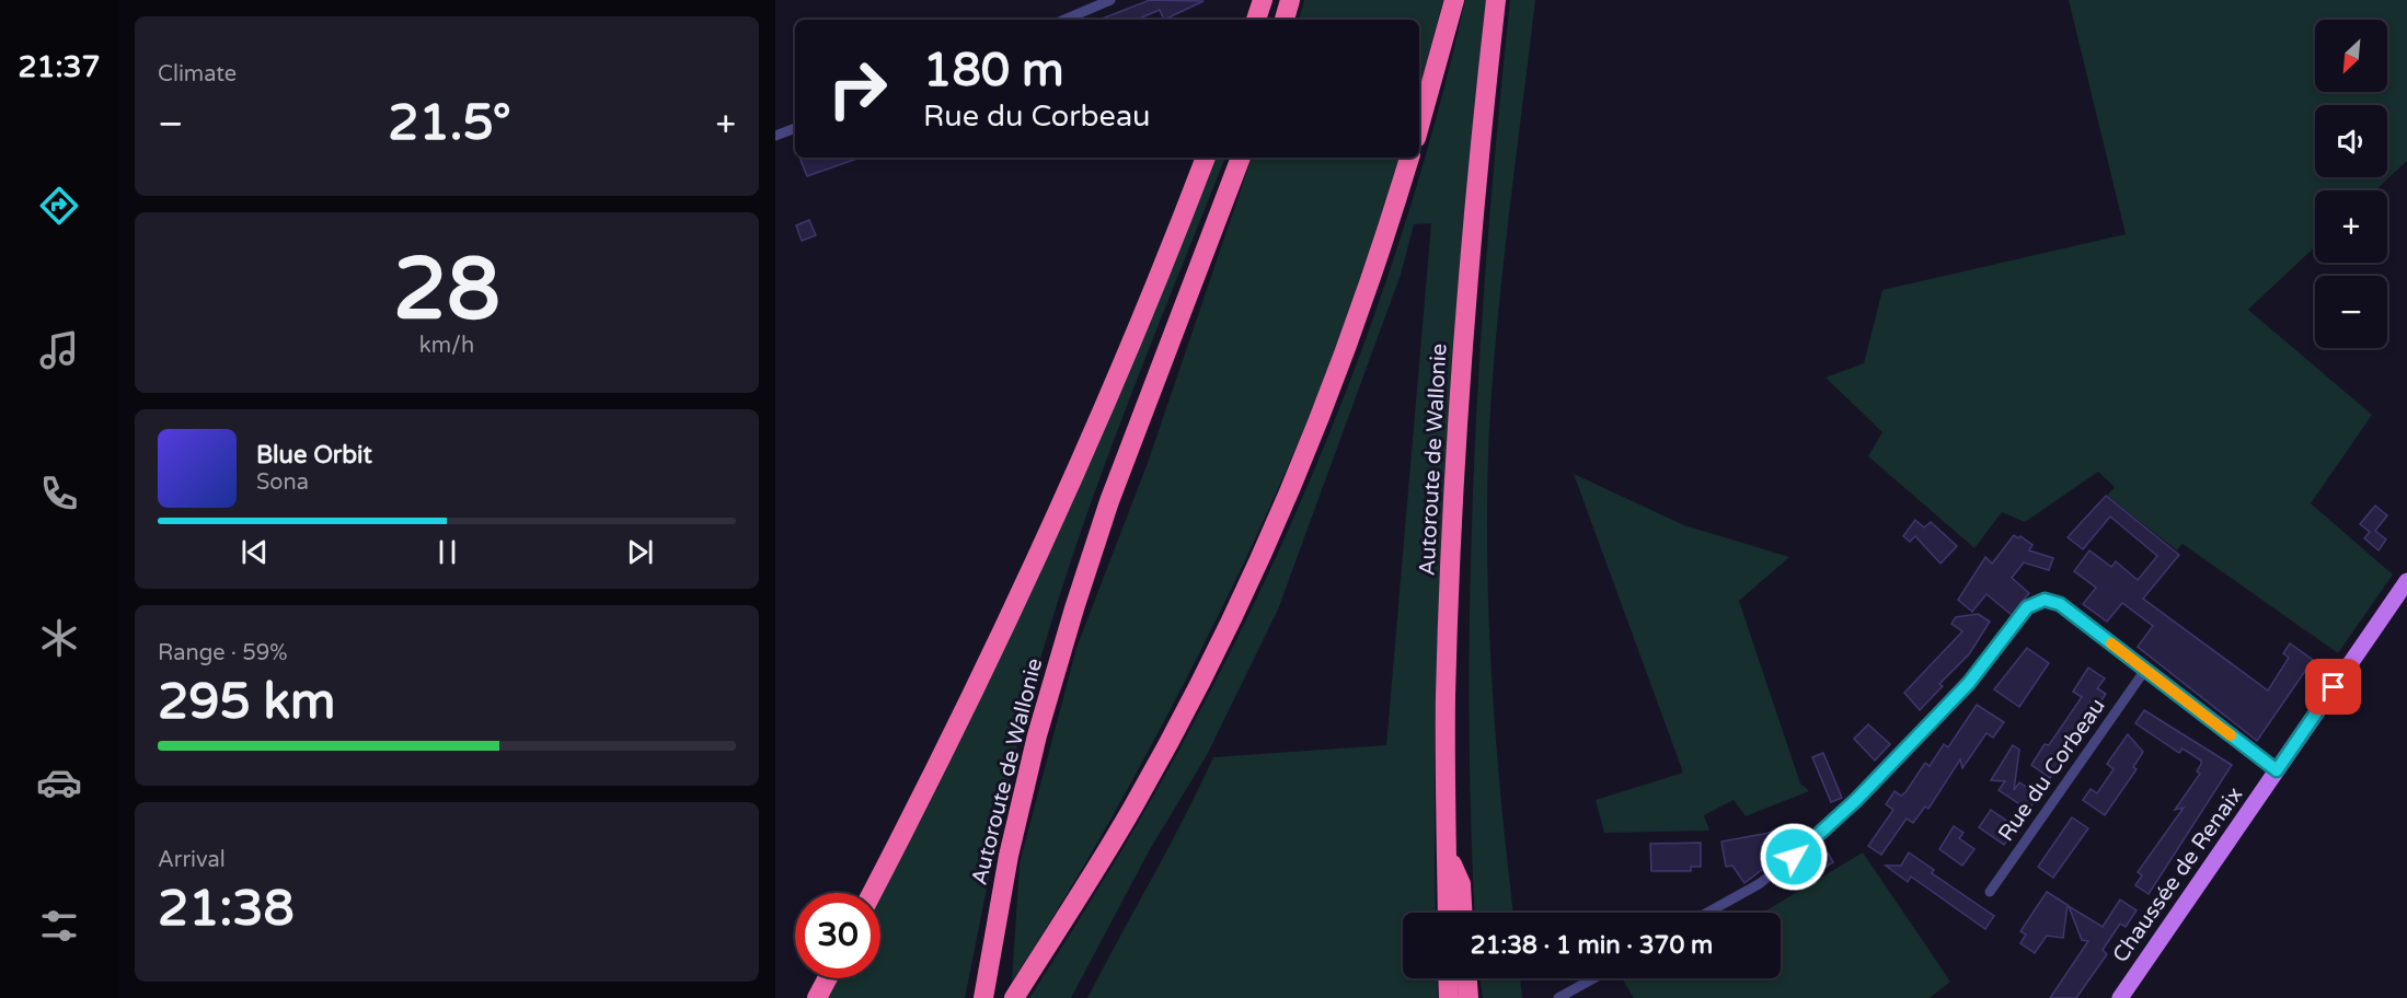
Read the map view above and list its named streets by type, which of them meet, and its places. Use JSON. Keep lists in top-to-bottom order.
{
  "streets": {
    "highway": ["Autoroute de Wallonie"],
    "main road": ["Chaussée de Renaix"],
    "street": ["Rue du Corbeau"]
  },
  "north": "bottom left",
  "page": {
    "tabs": "21:37",
    "tile": [
      "Climate",
      ["28", "km/h"],
      ["Range · 59%", "295 km"],
      ["Arrival", "21:38"]
    ],
    "map_buttons": ["+", "−"],
    "turn": ["180 m", "Rue du Corbeau"],
    "heat": ["−", "21.5°", "+"],
    "song": ["Blue Orbit", "Sona"],
    "limit": "30",
    "trip": "21:38 · 1 min · 370 m"
  }
}
